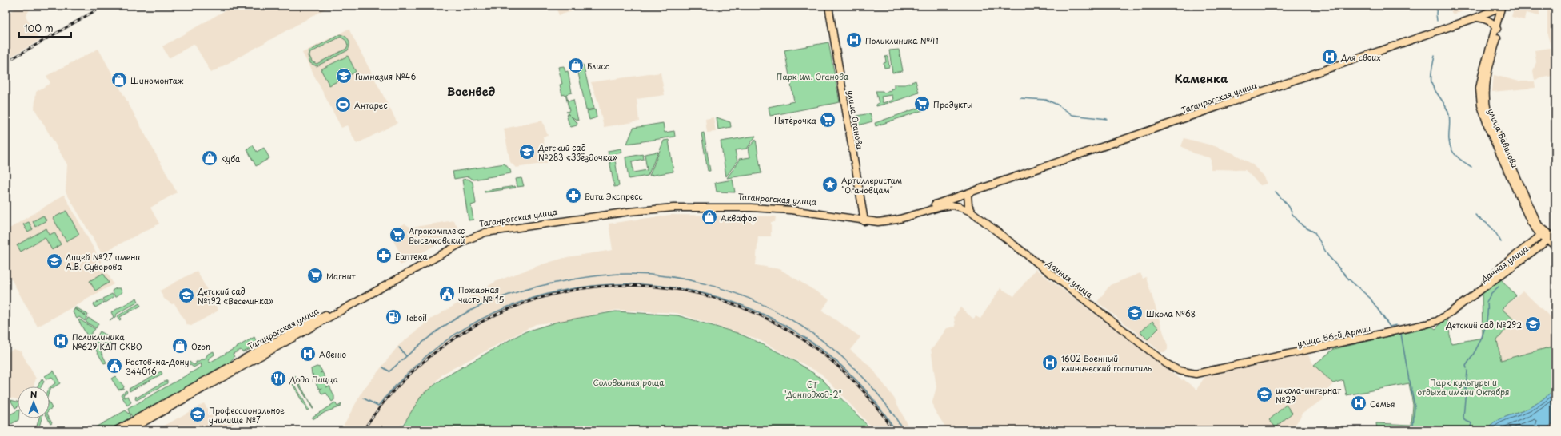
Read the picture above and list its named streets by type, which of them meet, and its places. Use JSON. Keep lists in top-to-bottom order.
{
  "streets": {
    "main road": [
      "Таганрогская улица",
      "улица Оганова",
      "улица Вавилова",
      "Дачная улица",
      "улица 56-й Армии"
    ]
  },
  "crossings": [
    ["Таганрогская улица", "улица Оганова"],
    ["Таганрогская улица", "улица Вавилова"],
    ["Таганрогская улица", "Дачная улица"],
    ["улица Вавилова", "Дачная улица"],
    ["Дачная улица", "улица 56-й Армии"]
  ],
  "districts": ["Каменка", "Военвед"],
  "parks": [
    "Парк им. Оганова",
    "Соловьиная роща",
    "Парк культуры и отдыха имени Октября",
    "СТ \"Донподход-2\""
  ],
  "places": {
    "hospital": [
      "Поликлиника №41",
      "Для своих",
      "Поликлиника №629 КДП СКВО",
      "Авеню",
      "1602 Военный клинический госпиталь",
      "Семья"
    ],
    "shop": [
      "Блисс",
      "Шиномонтаж",
      "Куба",
      "Аквафор",
      "Ozon"
    ],
    "school or university": [
      "Гимназия №46",
      "Детский сад №283 «Звёздочка»",
      "Лицей №27 имени А.В. Суворова",
      "Детский сад №192 «Веселинка»",
      "Школа №68",
      "Детский сад №292",
      "школа-интернат №29",
      "Профессиональное училище №7"
    ],
    "supermarket": [
      "Продукты",
      "Пятёрочка",
      "Агрокомплекс Выселковский",
      "Магнит"
    ],
    "sports": ["Антарес"],
    "place": ["Артиллеристам \"Огановцам\""],
    "pharmacy": ["Вита Экспресс", "Еаптека"],
    "public building": ["Пожарная часть № 15", "Ростов-на-Дону 344016"],
    "fuel station": ["Teboil"],
    "restaurant": ["Додо Пицца"]
  },
  "scale_bar": "100 m",
  "north": "top"
}
